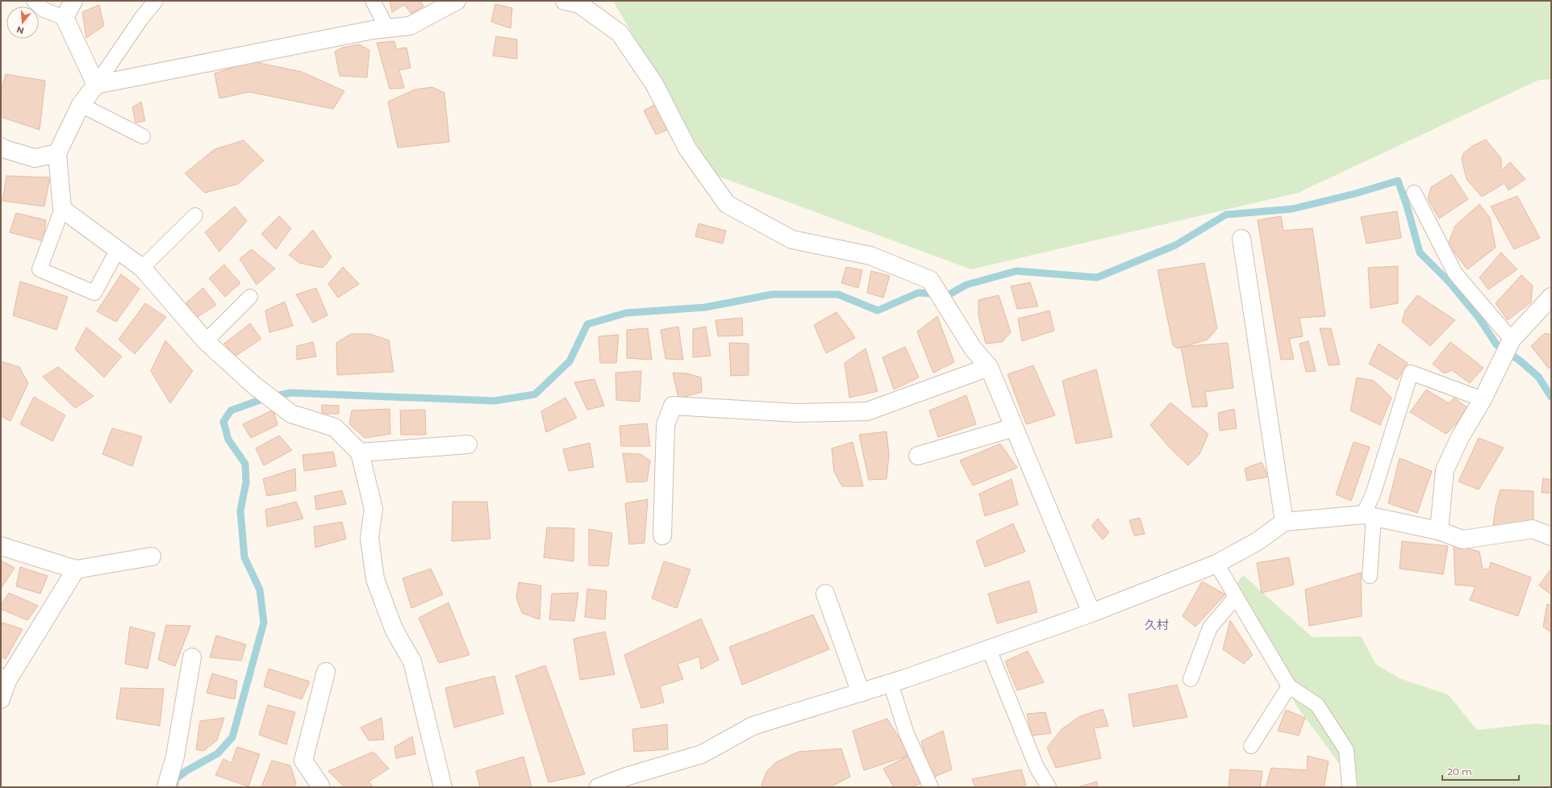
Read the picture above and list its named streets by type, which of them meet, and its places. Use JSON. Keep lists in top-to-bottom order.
{
  "districts": ["久村"],
  "scale_bar": "20 m",
  "north": "bottom"
}
